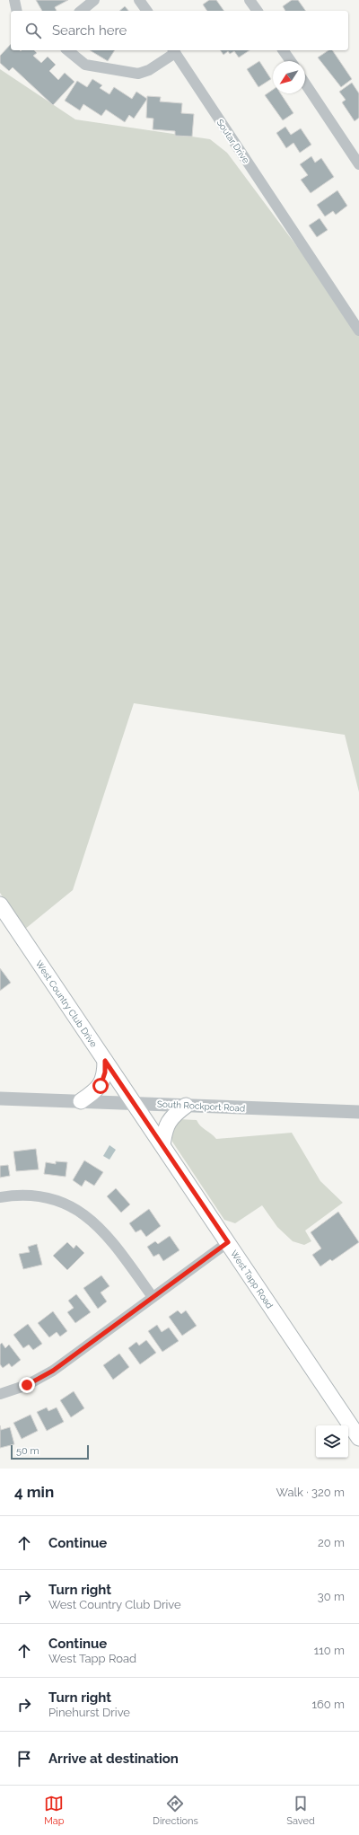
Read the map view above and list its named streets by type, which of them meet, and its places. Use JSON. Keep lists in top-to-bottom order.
{
  "streets": {
    "main road": ["West Country Club Drive", "West Tapp Road"],
    "street": ["Soutar Drive", "South Rockport Road"]
  },
  "crossings": [
    ["West Country Club Drive", "South Rockport Road"],
    ["West Country Club Drive", "West Tapp Road"],
    ["South Rockport Road", "West Tapp Road"]
  ],
  "scale_bar": "50 m",
  "north": "bottom left",
  "page": {
    "search": "Search here",
    "scale": "50 m",
    "heading": ["4 min", "Walk · 320 m"],
    "list": [
      ["Continue", "20 m"],
      ["Turn right", "West Country Club Drive", "30 m"],
      ["Continue", "West Tapp Road", "110 m"],
      ["Turn right", "Pinehurst Drive", "160 m"],
      "Arrive at destination"
    ],
    "nav": ["Map", "Directions", "Saved"]
  }
}
